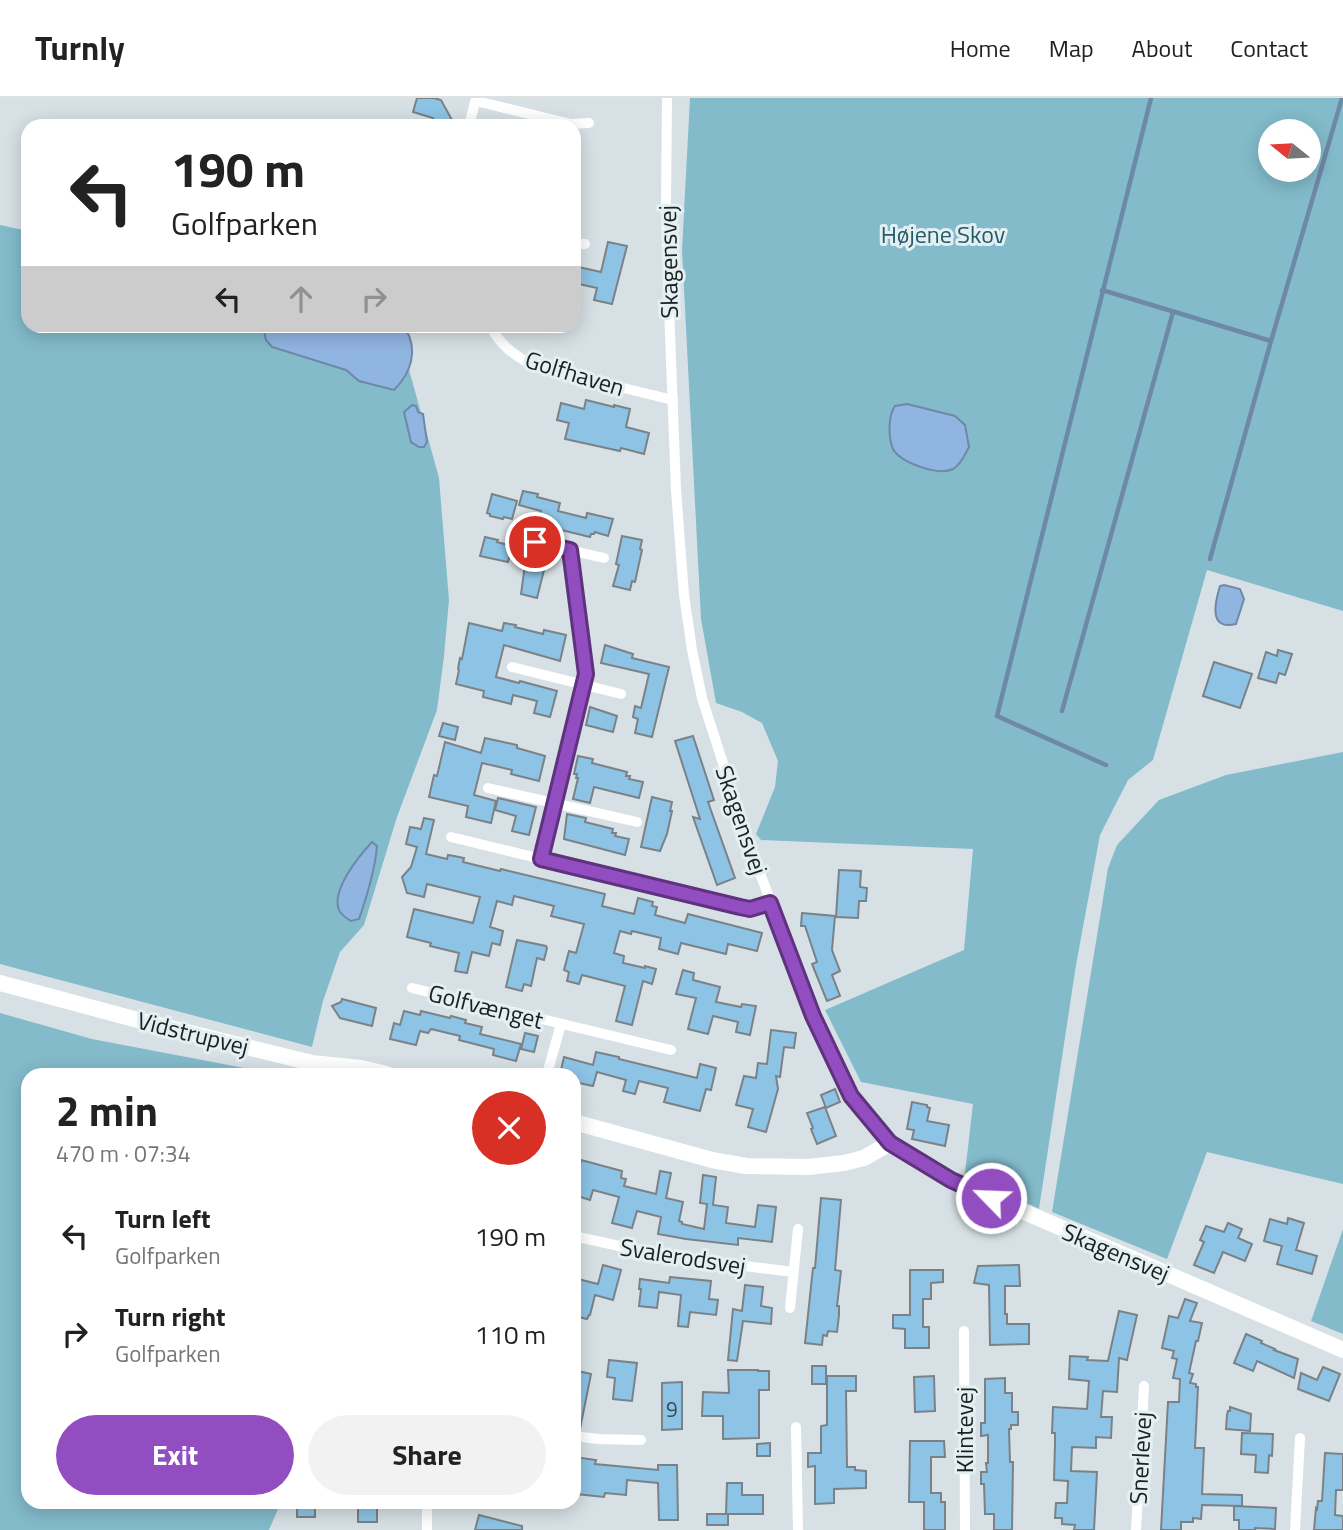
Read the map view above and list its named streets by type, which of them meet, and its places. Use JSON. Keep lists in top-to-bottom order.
{
  "streets": {
    "street": [
      "Skagensvej",
      "Golfhaven",
      "Golfvænget",
      "Vidstrupvej",
      "Svalerodsvej",
      "Klintevej",
      "Snerlevej"
    ]
  },
  "crossings": [
    ["Skagensvej", "Golfhaven"]
  ],
  "parks": ["Højene Skov"],
  "house_numbers": ["9"],
  "north": "left",
  "page": {
    "header": "Turnly",
    "nav": [
      "Home",
      "Map",
      "About",
      "Contact"
    ],
    "turn": ["190 m", "Golfparken"],
    "heading": ["2 min", "470 m · 07:34"],
    "list": [
      {
        "name": "Turn left",
        "note": "Golfparken",
        "value": "190 m"
      },
      {
        "name": "Turn right",
        "note": "Golfparken",
        "value": "110 m"
      }
    ],
    "buttons": ["Exit", "Share"]
  }
}
